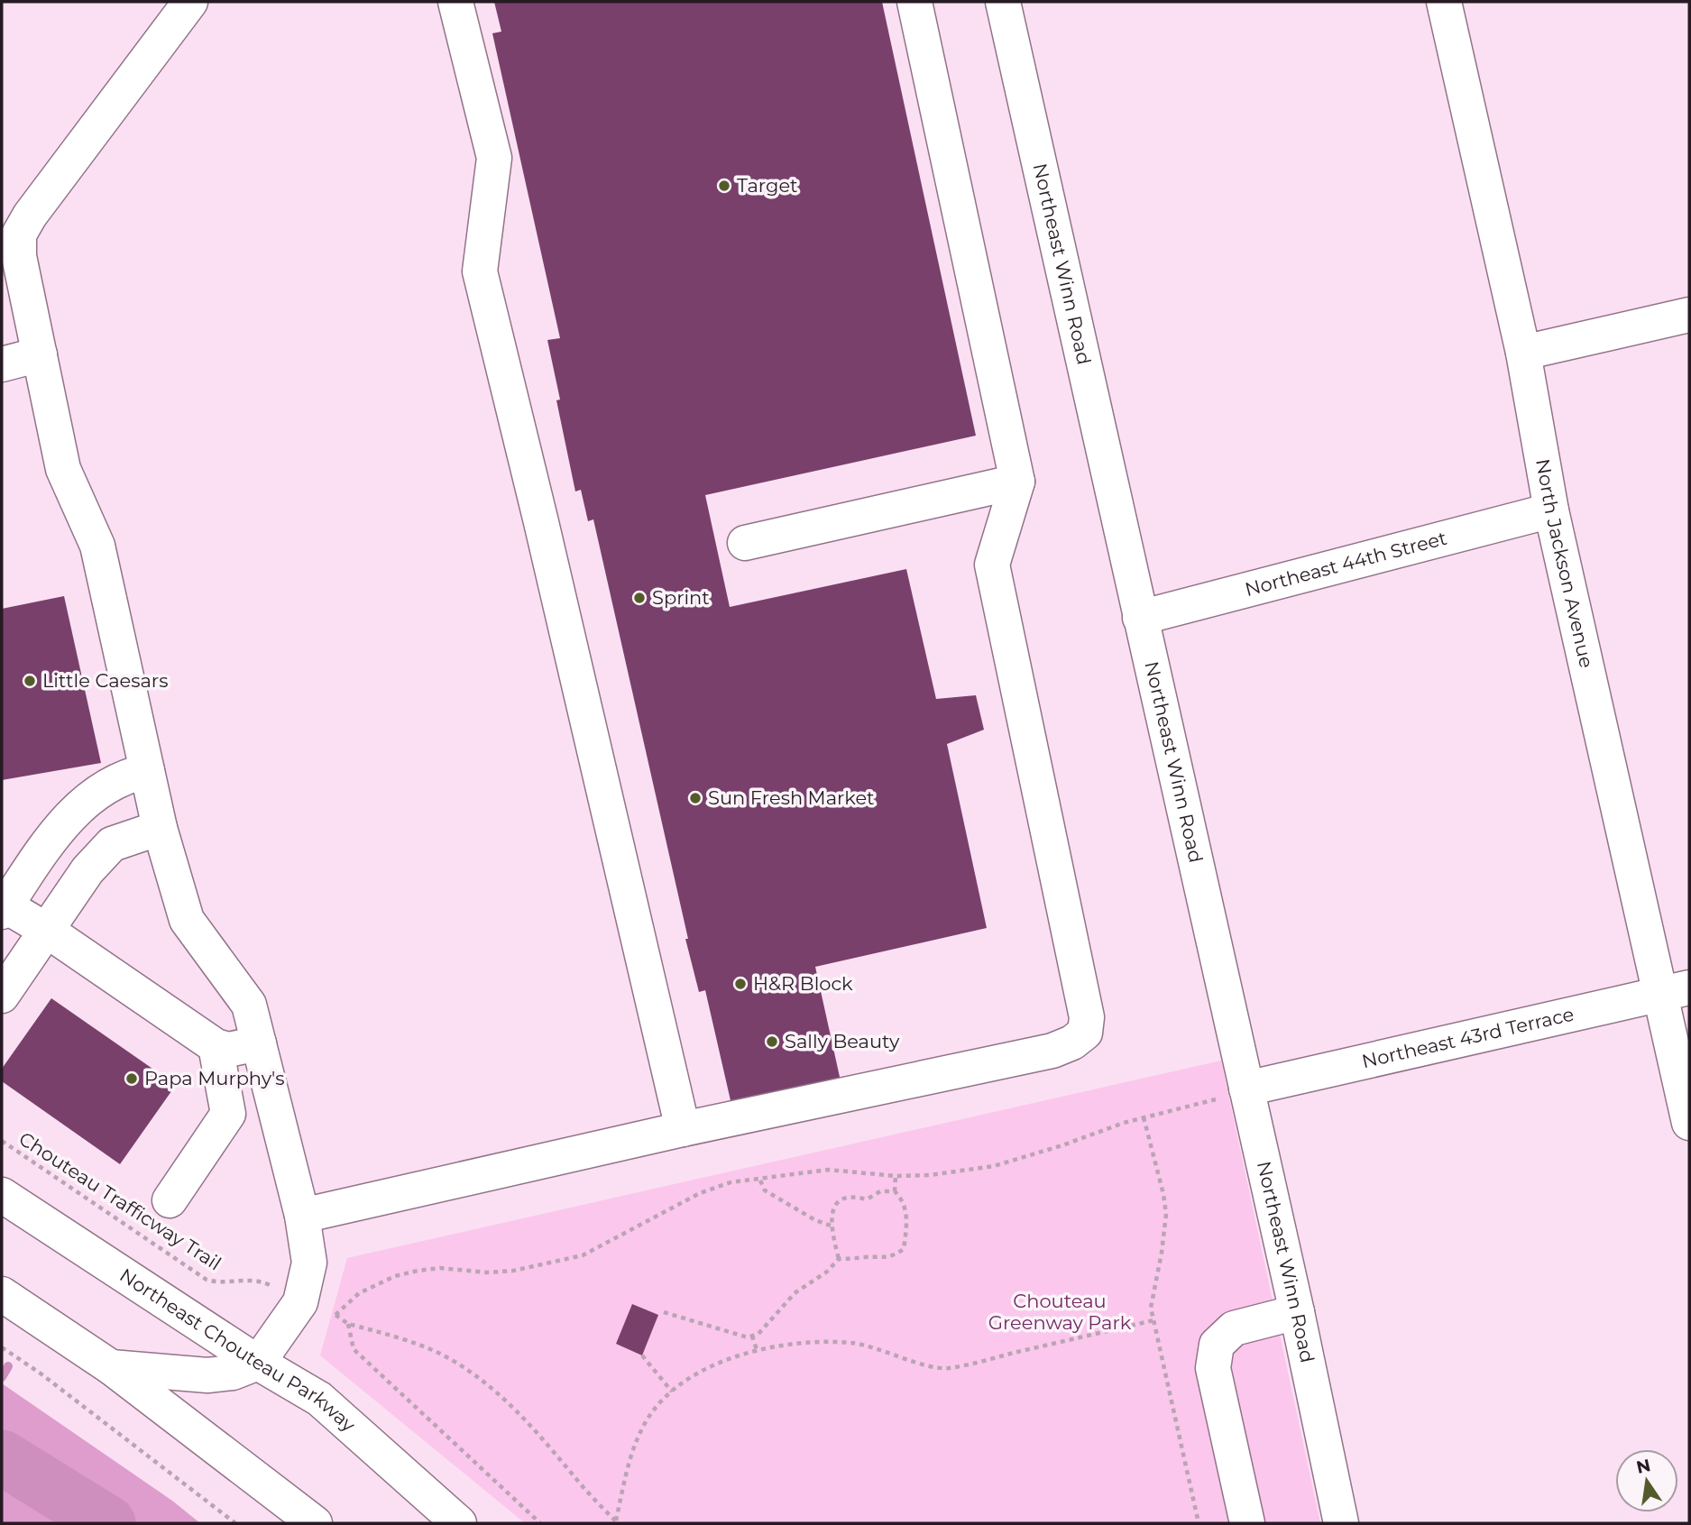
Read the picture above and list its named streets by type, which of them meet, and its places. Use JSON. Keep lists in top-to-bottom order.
{
  "streets": {
    "street": [
      "Northeast Winn Road",
      "North Jackson Avenue",
      "Northeast 44th Street",
      "Northeast 43rd Terrace",
      "Northeast Chouteau Parkway"
    ],
    "path": ["Chouteau Trafficway Trail"]
  },
  "crossings": [
    ["Northeast Winn Road", "Northeast 44th Street"],
    ["Northeast Winn Road", "Northeast 43rd Terrace"],
    ["North Jackson Avenue", "Northeast 44th Street"],
    ["North Jackson Avenue", "Northeast 43rd Terrace"]
  ],
  "parks": ["Chouteau Greenway Park"],
  "places": [
    "Target",
    "Sprint",
    "Little Caesars",
    "Sun Fresh Market",
    "H&R Block",
    "Sally Beauty",
    "Papa Murphy's"
  ],
  "north": "top"
}
